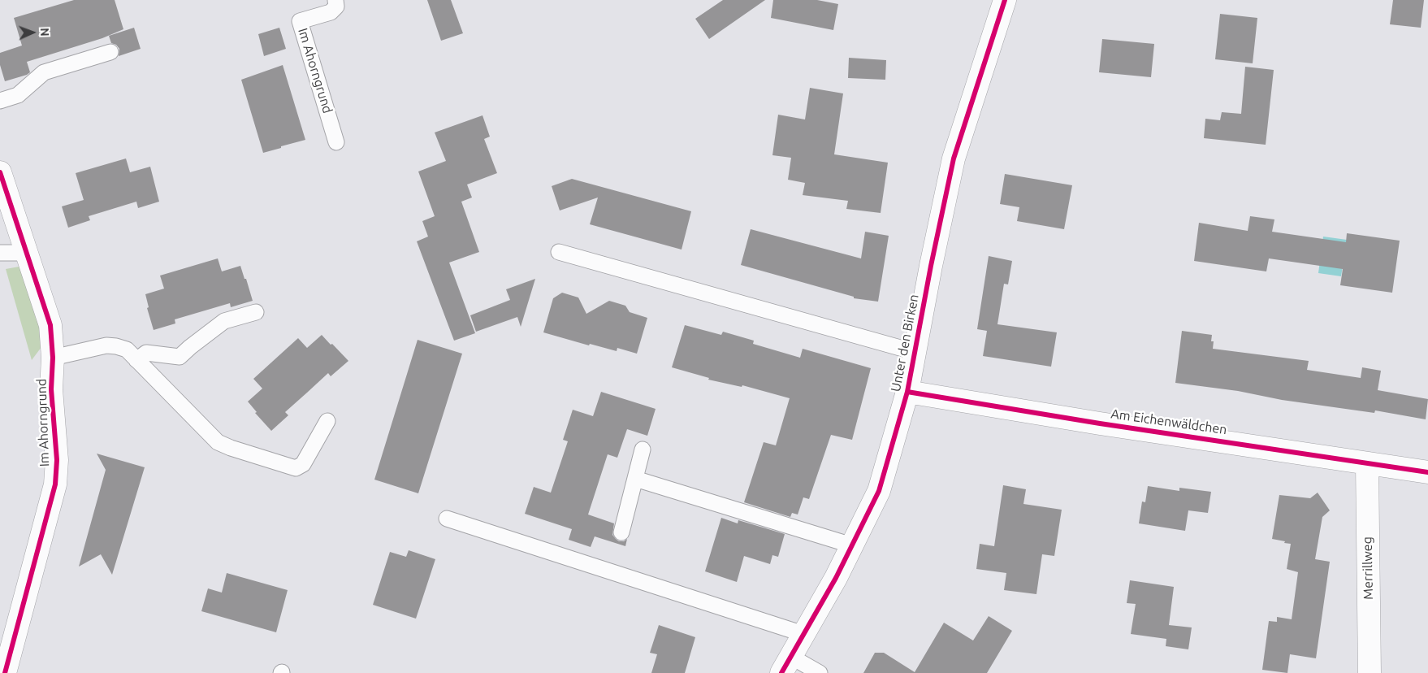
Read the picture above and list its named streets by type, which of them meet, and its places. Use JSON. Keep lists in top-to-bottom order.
{
  "streets": {
    "street": [
      "Im Ahorngrund",
      "Unter den Birken",
      "Am Eichenwäldchen",
      "Merrillweg"
    ]
  },
  "crossings": [
    ["Unter den Birken", "Am Eichenwäldchen"],
    ["Am Eichenwäldchen", "Merrillweg"]
  ],
  "north": "right"
}
